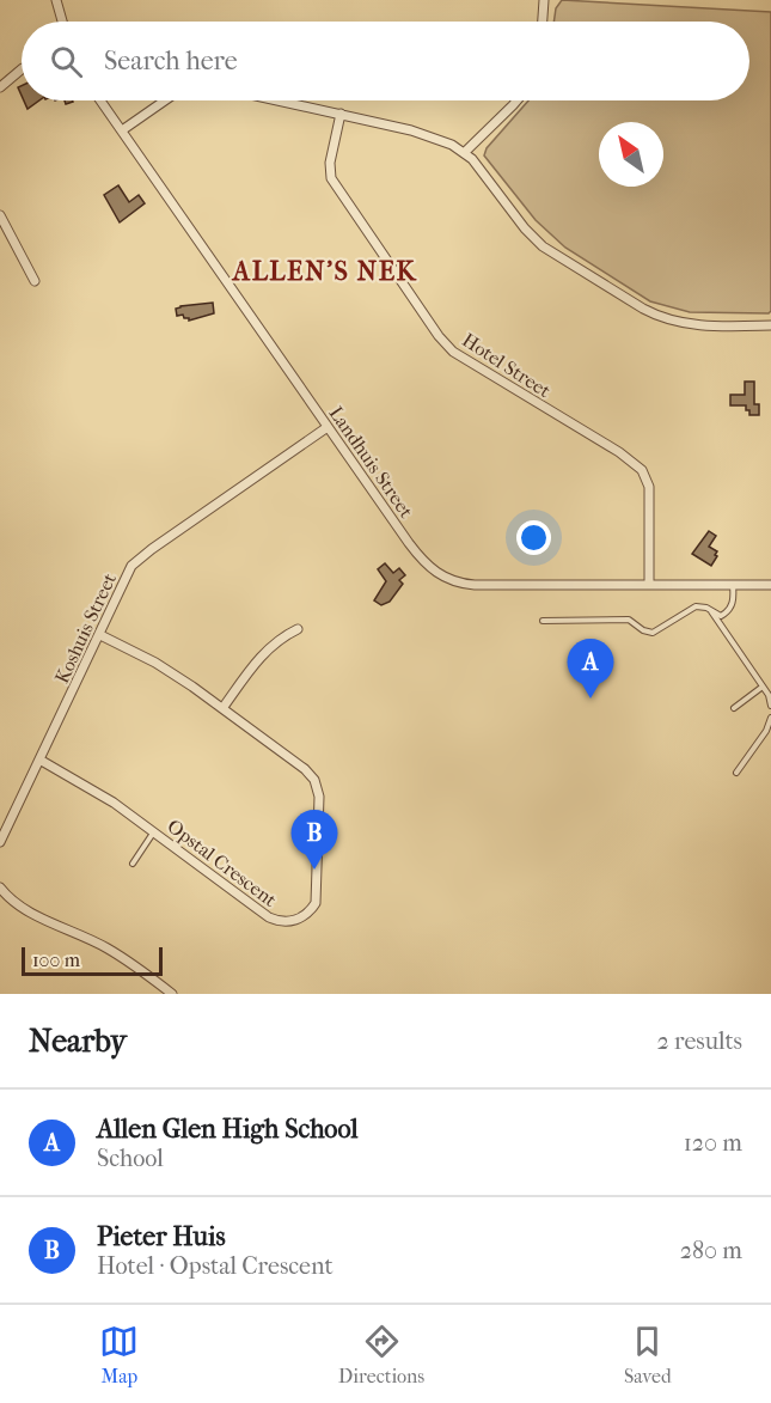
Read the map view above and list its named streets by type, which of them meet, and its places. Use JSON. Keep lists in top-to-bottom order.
{
  "streets": {
    "street": [
      "Hotel Street",
      "Landhuis Street",
      "Koshuis Street",
      "Opstal Crescent"
    ]
  },
  "crossings": [
    ["Hotel Street", "Landhuis Street"],
    ["Landhuis Street", "Koshuis Street"],
    ["Koshuis Street", "Opstal Crescent"]
  ],
  "districts": ["ALLEN'S NEK"],
  "scale_bar": "100 m",
  "north": "top left",
  "page": {
    "search": "Search here",
    "pins": ["A", "B"],
    "scale": "100 m",
    "heading": ["Nearby", "2 results"],
    "list": [
      {
        "mark": "A",
        "name": "Allen Glen High School",
        "note": "School",
        "value": "120 m"
      },
      {
        "mark": "B",
        "name": "Pieter Huis",
        "note": "Hotel · Opstal Crescent",
        "value": "280 m"
      }
    ],
    "nav": ["Map", "Directions", "Saved"]
  }
}
